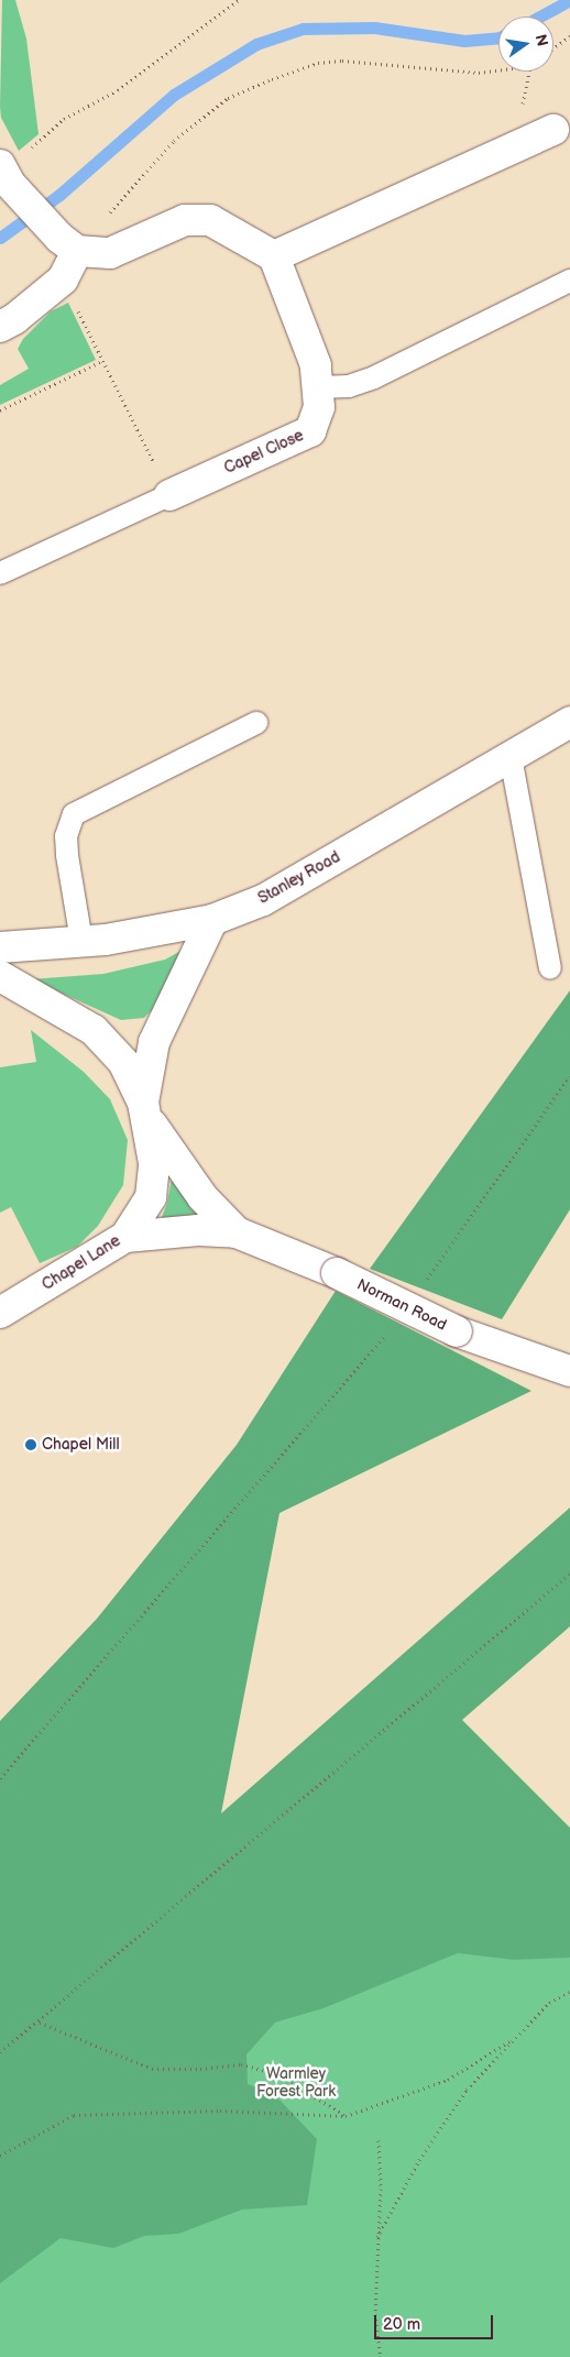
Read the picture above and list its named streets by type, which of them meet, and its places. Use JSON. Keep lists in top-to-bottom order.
{
  "streets": {
    "street": [
      "Capel Close",
      "Stanley Road",
      "Chapel Lane",
      "Norman Road"
    ]
  },
  "crossings": [
    ["Stanley Road", "Chapel Lane"],
    ["Chapel Lane", "Norman Road"]
  ],
  "parks": ["Warmley Forest Park"],
  "places": ["Chapel Mill"],
  "scale_bar": "20 m",
  "north": "right"
}
